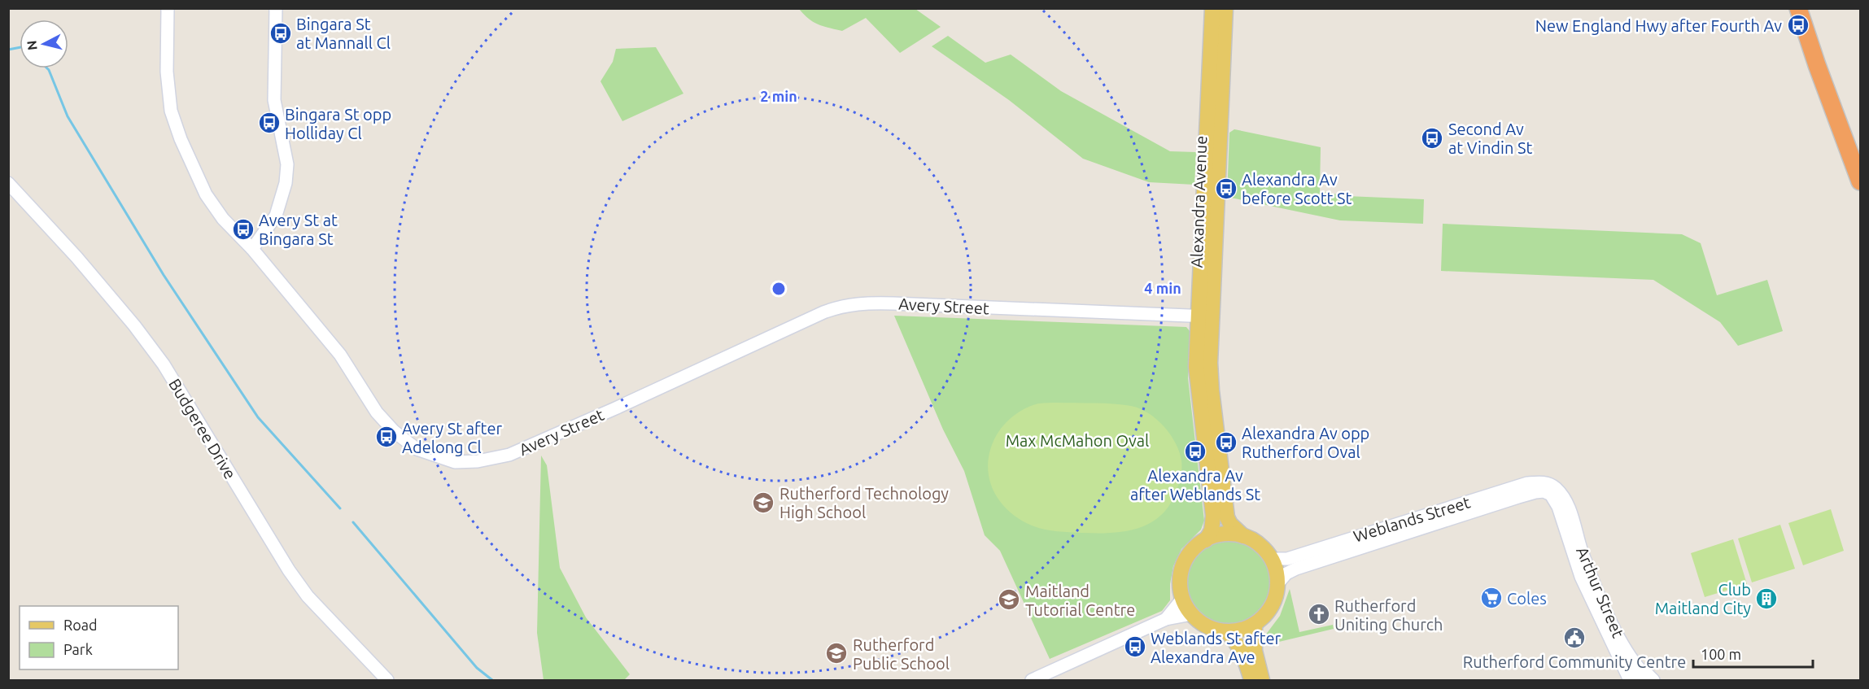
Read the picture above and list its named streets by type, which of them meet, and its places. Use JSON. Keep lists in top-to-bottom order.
{
  "streets": {
    "main road": ["Alexandra Avenue"],
    "street": [
      "Avery Street",
      "Budgeree Drive",
      "Weblands Street",
      "Arthur Street"
    ]
  },
  "crossings": [
    ["Alexandra Avenue", "Avery Street"],
    ["Alexandra Avenue", "Weblands Street"],
    ["Weblands Street", "Arthur Street"]
  ],
  "parks": ["Max McMahon Oval"],
  "places": {
    "bus stop": [
      "New England Hwy after Fourth Av",
      "Bingara St at Mannall Cl",
      "Bingara St opp Holliday Cl",
      "Second Av at Vindin St",
      "Alexandra Av before Scott St",
      "Avery St at Bingara St",
      "Avery St after Adelong Cl",
      "Alexandra Av opp Rutherford Oval",
      "Alexandra Av after Weblands St",
      "Weblands St after Alexandra Ave"
    ],
    "school or university": ["Rutherford Technology High School", "Maitland Tutorial Centre", "Rutherford Public School"],
    "supermarket": ["Coles"],
    "building": ["Club Maitland City"],
    "church": ["Rutherford Uniting Church"],
    "public building": ["Rutherford Community Centre"]
  },
  "legend": ["Road", "Park"],
  "scale_bar": "100 m",
  "north": "left",
  "rings": ["2 min", "4 min"]
}
